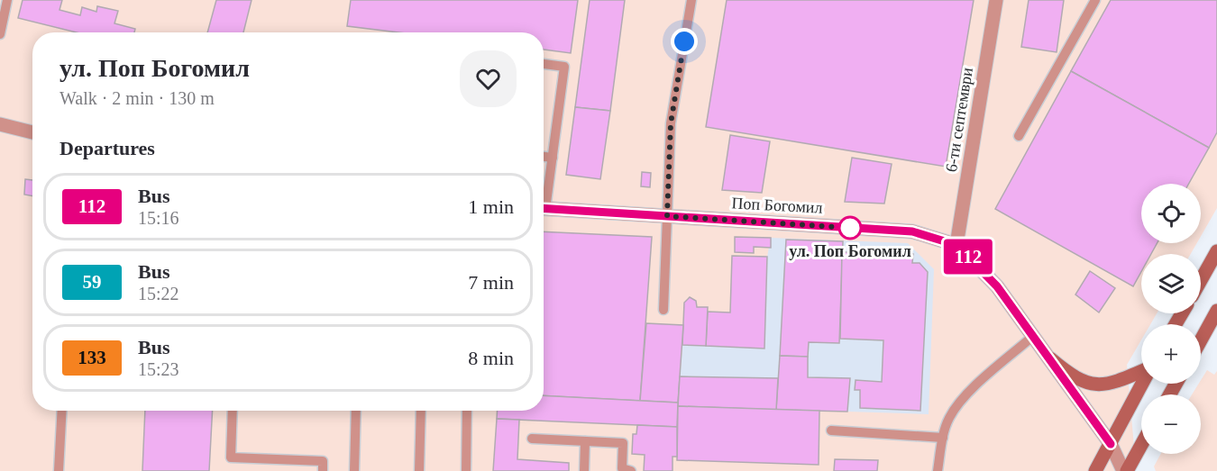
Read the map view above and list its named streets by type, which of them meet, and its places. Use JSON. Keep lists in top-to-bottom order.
{
  "streets": {
    "street": ["6-ти септември", "Поп Богомил"]
  },
  "crossings": [
    ["6-ти септември", "Поп Богомил"]
  ],
  "places": ["ул. Поп Богомил"],
  "lines": ["bus line 112"],
  "page": {
    "on_map": "112",
    "heading": [
      ["ул. Поп Богомил", "Walk · 2 min · 130 m"],
      "Departures"
    ],
    "list": [
      {
        "mark": "112",
        "name": "Bus",
        "note": "15:16",
        "value": "1 min"
      },
      {
        "mark": "59",
        "name": "Bus",
        "note": "15:22",
        "value": "7 min"
      },
      {
        "mark": "133",
        "name": "Bus",
        "note": "15:23",
        "value": "8 min"
      }
    ],
    "map_buttons": ["+", "−"]
  }
}
